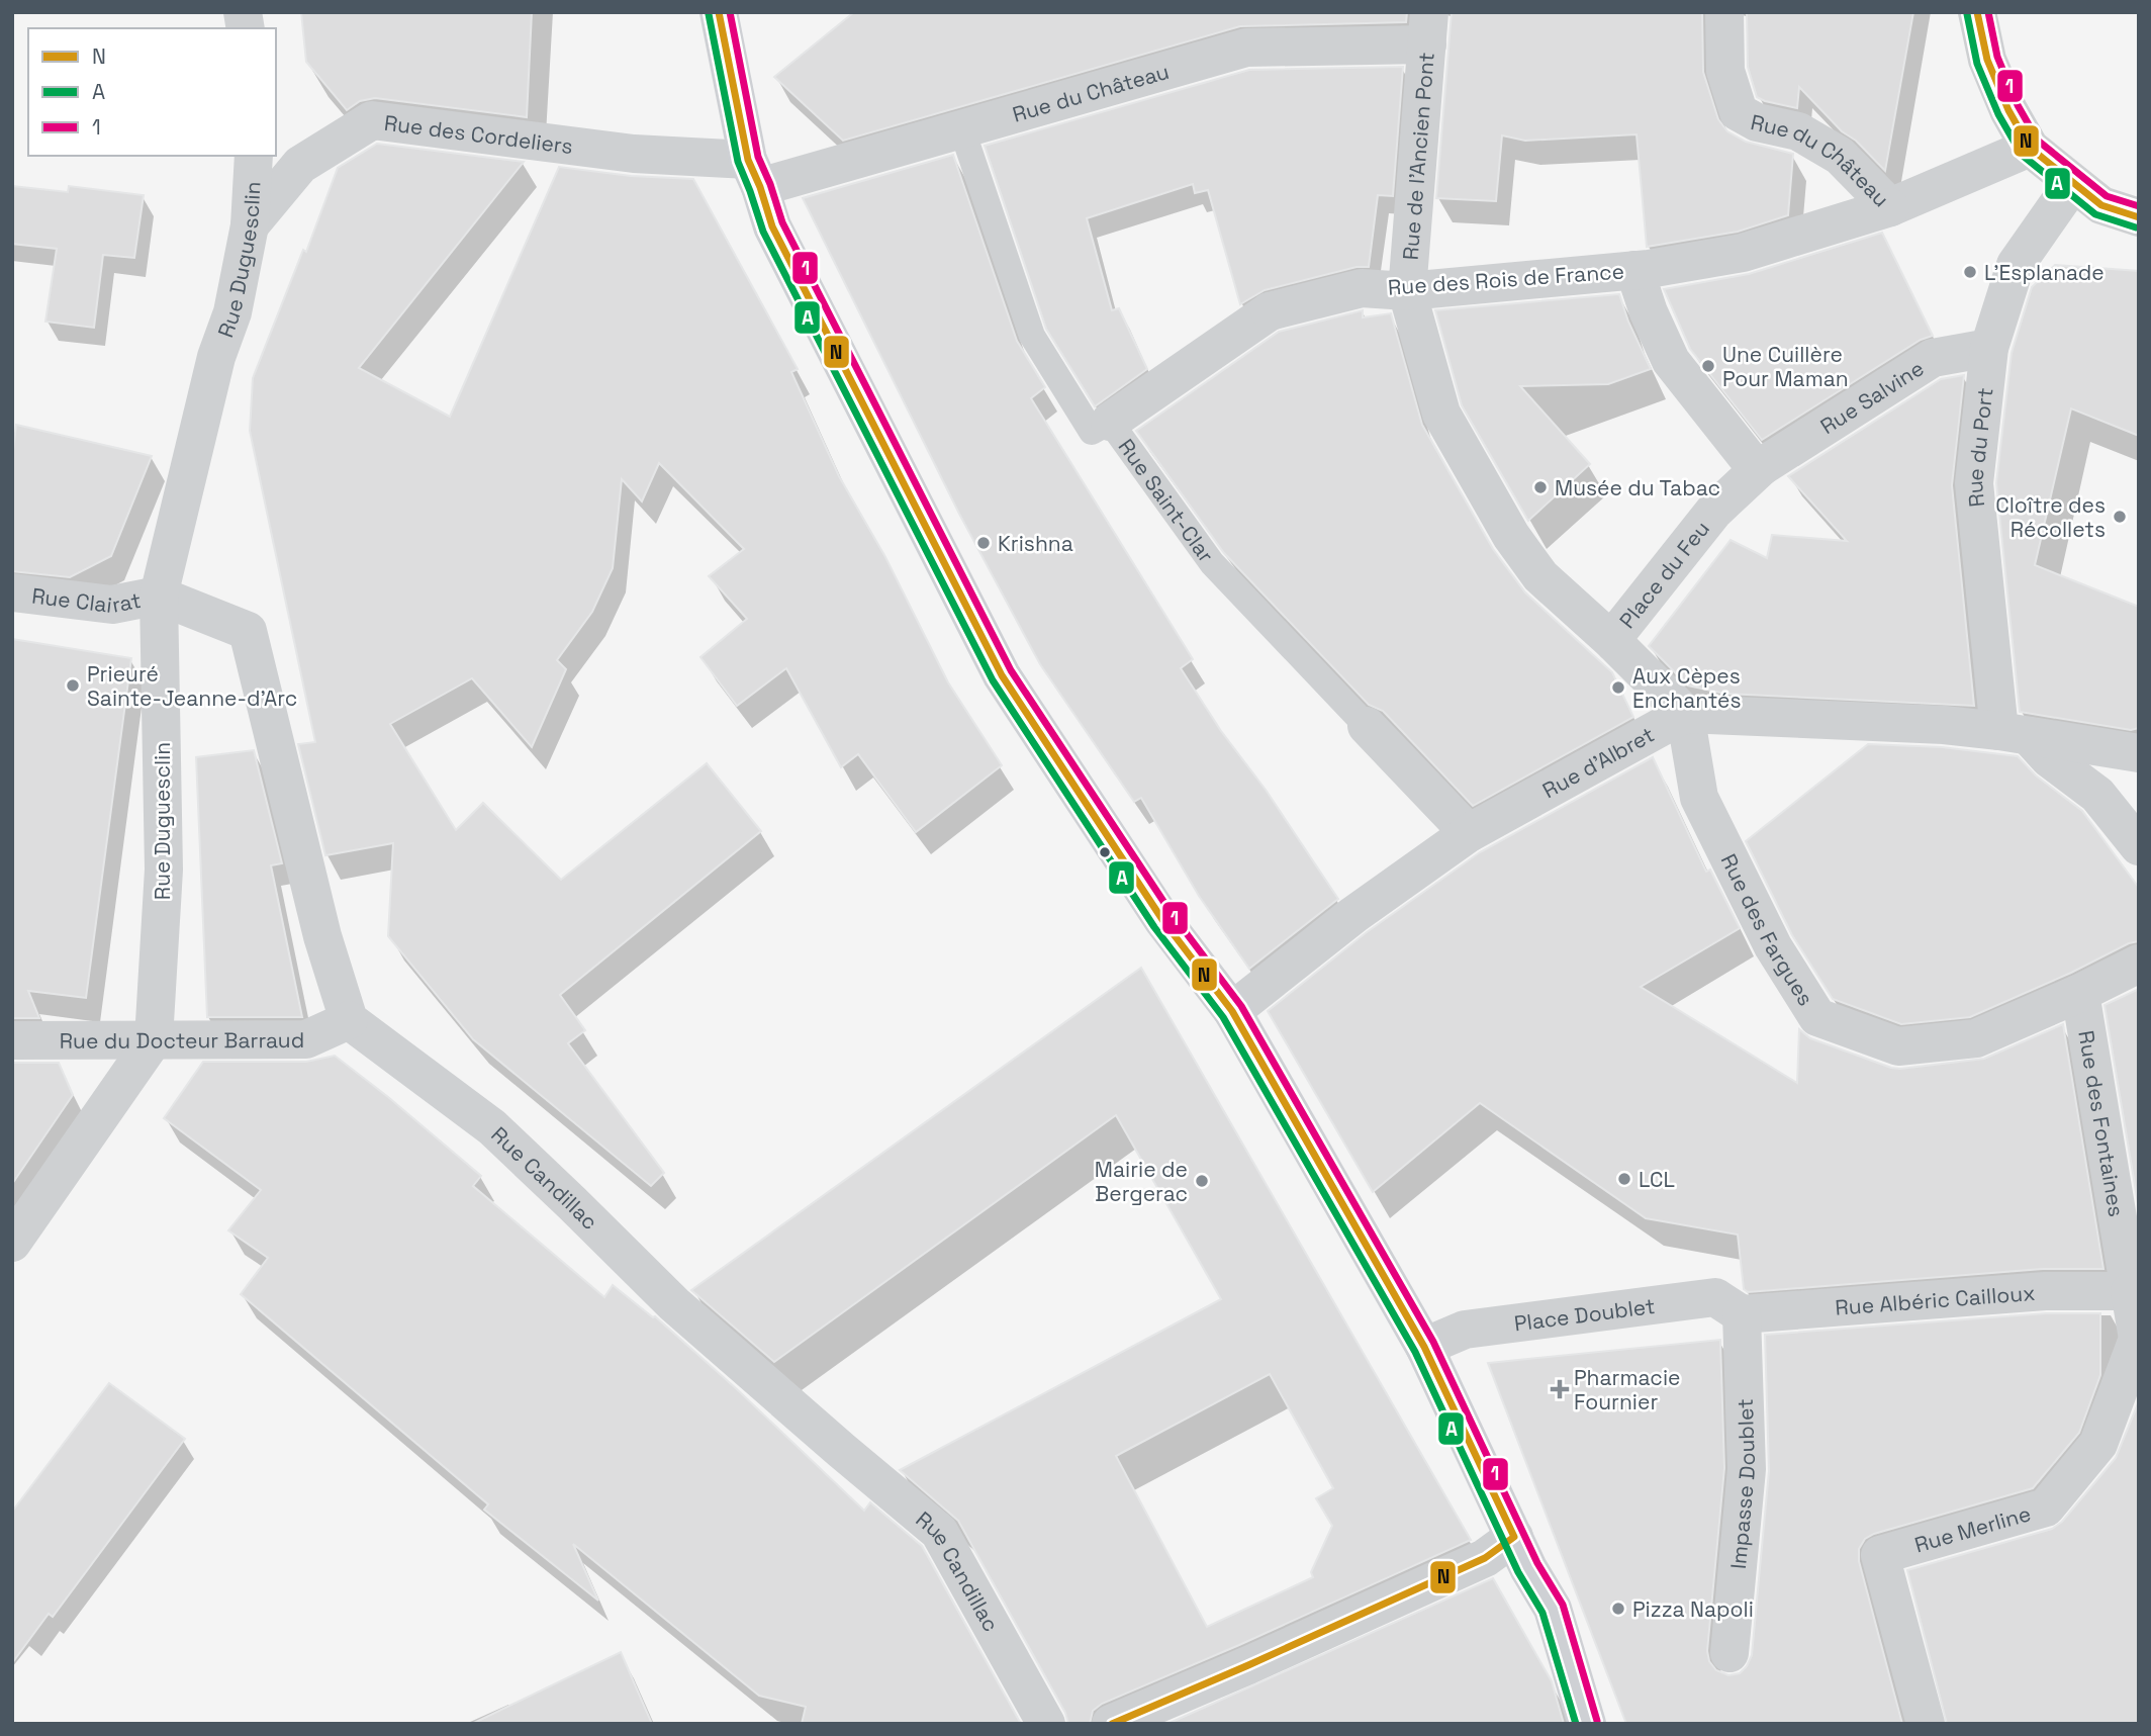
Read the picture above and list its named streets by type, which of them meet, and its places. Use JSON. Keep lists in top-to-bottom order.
{
  "streets": {
    "street": [
      "Rue du Château",
      "Rue des Cordeliers",
      "Rue de l'Ancien Pont",
      "Rue Duguesclin",
      "Rue des Rois de France",
      "Rue Salvine",
      "Rue du Port",
      "Rue Saint-Clar",
      "Place du Feu",
      "Rue Clairat",
      "Rue d'Albret",
      "Rue des Fargues",
      "Rue du Docteur Barraud",
      "Rue des Fontaines",
      "Rue Candillac",
      "Rue Albéric Cailloux",
      "Place Doublet",
      "Impasse Doublet",
      "Rue Merline"
    ]
  },
  "crossings": [
    ["Rue du Château", "Rue des Cordeliers"],
    ["Rue du Château", "Rue de l'Ancien Pont"],
    ["Rue du Château", "Rue des Rois de France"],
    ["Rue du Château", "Rue Saint-Clar"],
    ["Rue des Cordeliers", "Rue Duguesclin"],
    ["Rue de l'Ancien Pont", "Rue des Rois de France"],
    ["Rue de l'Ancien Pont", "Place du Feu"],
    ["Rue de l'Ancien Pont", "Rue d'Albret"],
    ["Rue de l'Ancien Pont", "Rue des Fargues"],
    ["Rue Duguesclin", "Rue Clairat"],
    ["Rue Duguesclin", "Rue du Docteur Barraud"],
    ["Rue des Rois de France", "Rue Saint-Clar"],
    ["Rue Salvine", "Rue du Port"],
    ["Rue Salvine", "Place du Feu"],
    ["Rue Saint-Clar", "Rue d'Albret"],
    ["Rue d'Albret", "Rue des Fargues"],
    ["Rue des Fargues", "Rue des Fontaines"],
    ["Rue du Docteur Barraud", "Rue Candillac"],
    ["Rue des Fontaines", "Rue Albéric Cailloux"],
    ["Rue des Fontaines", "Rue Merline"],
    ["Rue Albéric Cailloux", "Place Doublet"],
    ["Rue Albéric Cailloux", "Impasse Doublet"],
    ["Place Doublet", "Impasse Doublet"]
  ],
  "places": {
    "other": [
      "L'Esplanade",
      "Une Cuillère Pour Maman",
      "Musée du Tabac",
      "Cloître des Récollets",
      "Krishna",
      "Prieuré Sainte-Jeanne-d'Arc",
      "Aux Cèpes Enchantés",
      "LCL",
      "Mairie de Bergerac",
      "Pizza Napoli"
    ],
    "health": ["Pharmacie Fournier"]
  },
  "lines": ["transit line N", "transit line 1", "transit line A"],
  "legend": ["N", "A", "1"]
}
